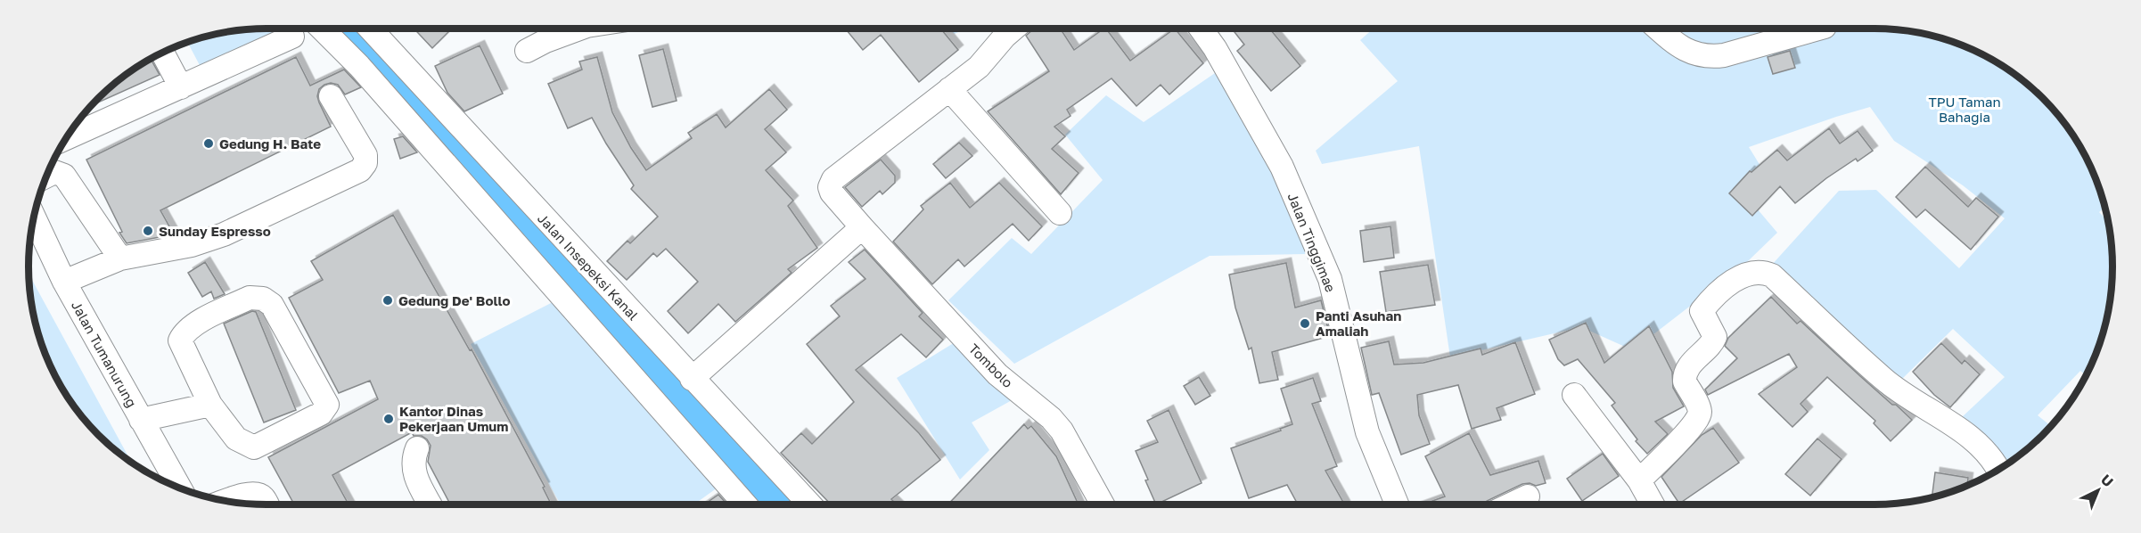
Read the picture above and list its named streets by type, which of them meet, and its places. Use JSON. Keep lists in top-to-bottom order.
{
  "streets": {
    "street": [
      "Jalan Tinggimae",
      "Jalan Insepeksi Kanal",
      "Jalan Tumanurung",
      "Tombolo"
    ]
  },
  "parks": ["TPU Taman Bahagia"],
  "places": [
    "Gedung H. Bate",
    "Sunday Espresso",
    "Gedung De' Bollo",
    "Panti Asuhan Amaliah",
    "Kantor Dinas Pekerjaan Umum"
  ],
  "north": "top right"
}
